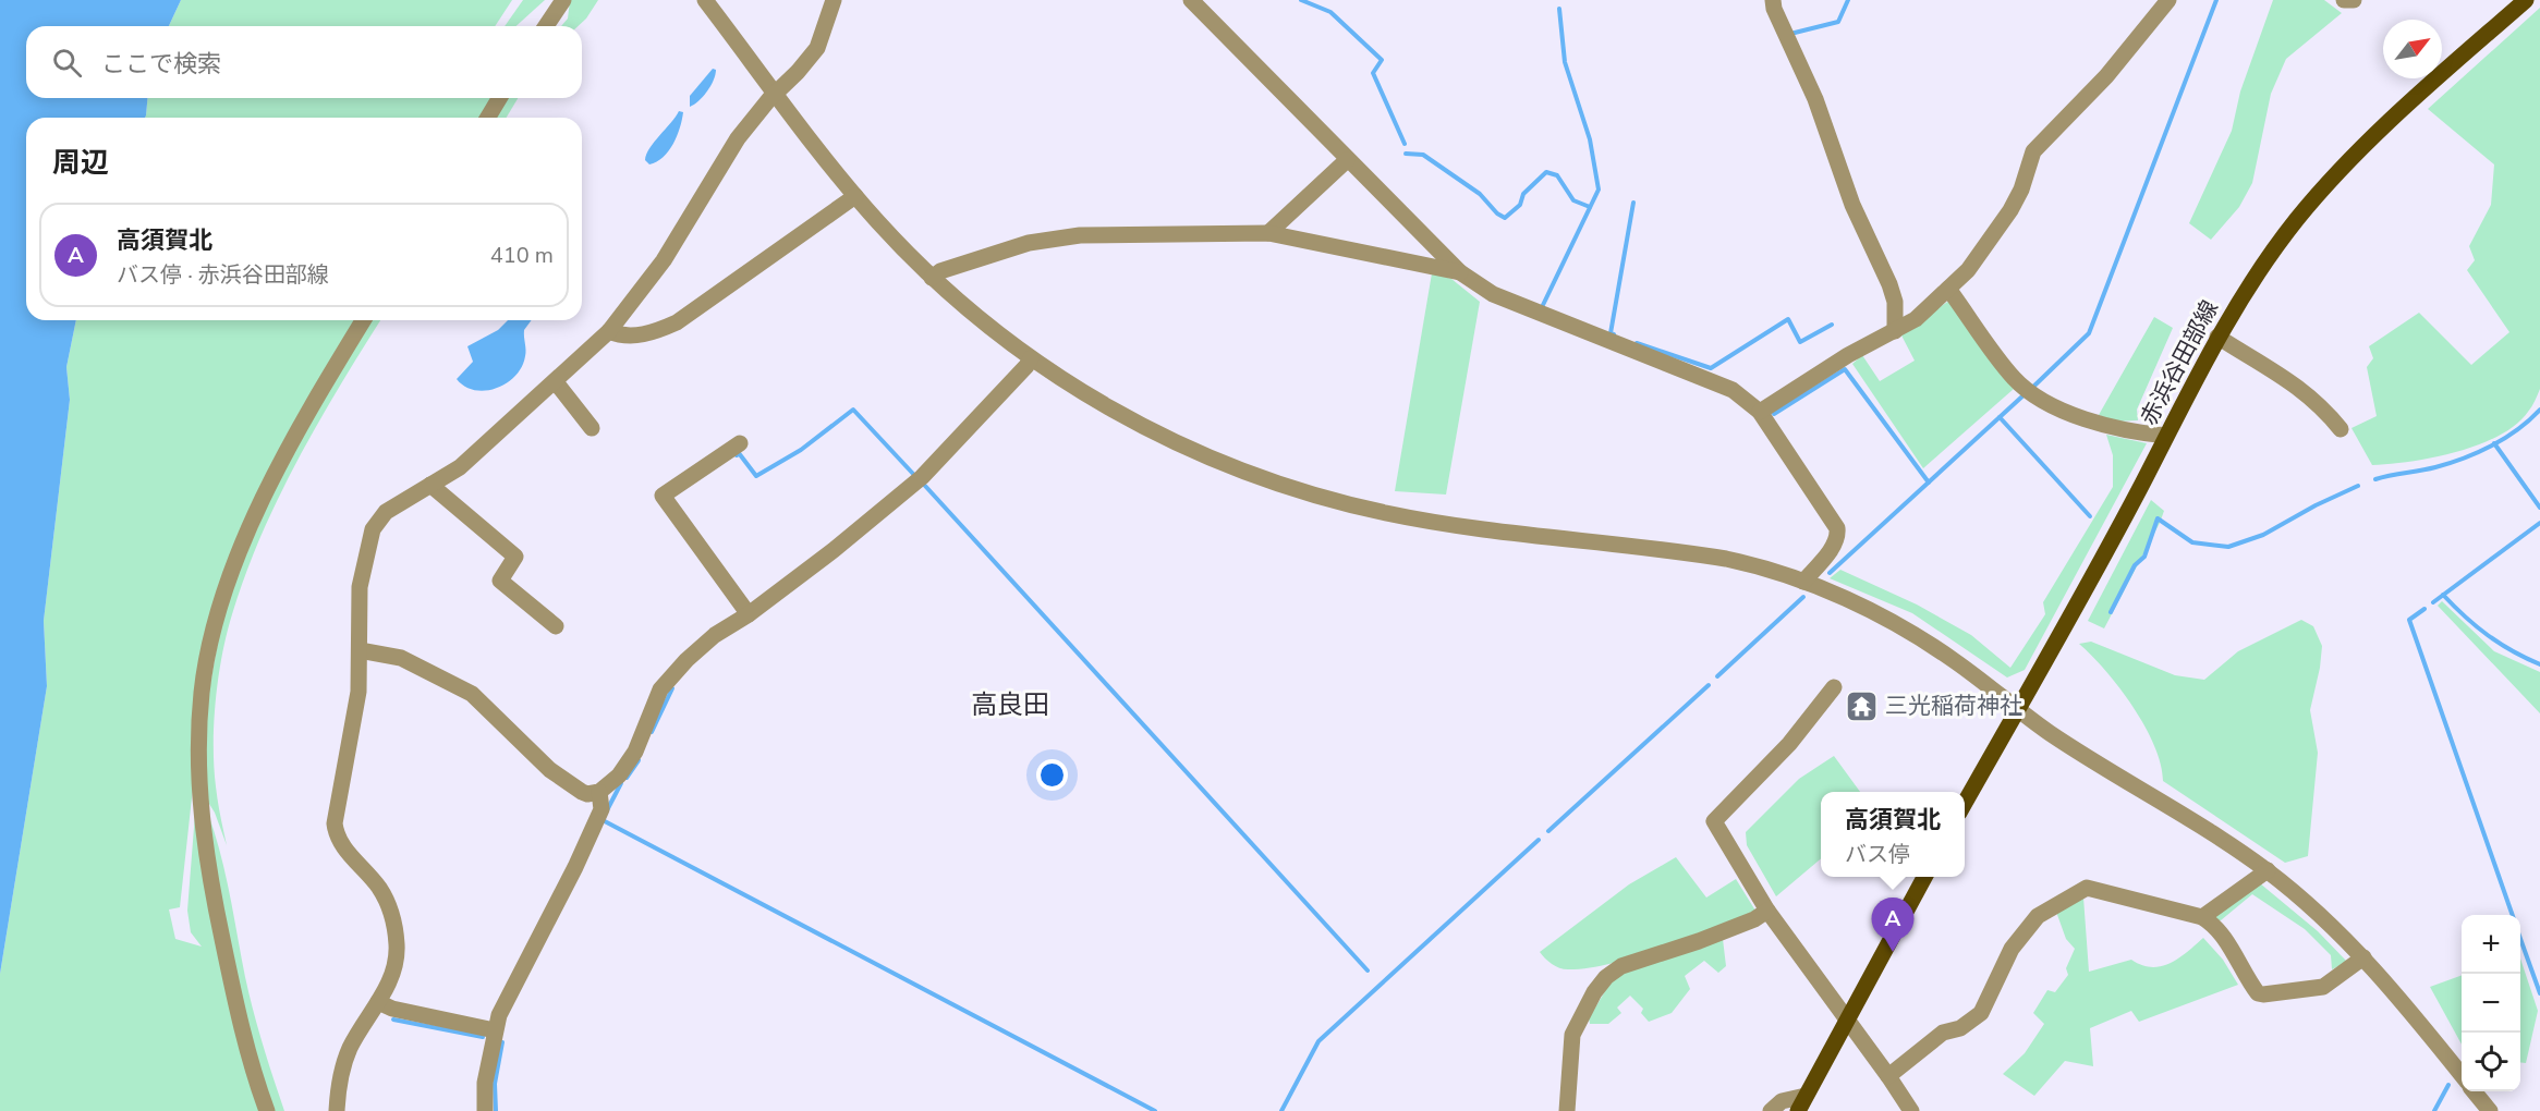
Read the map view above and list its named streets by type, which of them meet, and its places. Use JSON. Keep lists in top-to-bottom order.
{
  "streets": {
    "main road": ["赤浜谷田部線"]
  },
  "districts": ["高良田"],
  "places": {
    "temple": ["三光稲荷神社"]
  },
  "north": "top right",
  "page": {
    "search": "ここで検索",
    "heading": "周辺",
    "list": [
      {
        "mark": "A",
        "name": "高須賀北",
        "note": "バス停 · 赤浜谷田部線",
        "value": "410 m"
      }
    ],
    "popup": ["高須賀北", "バス停"],
    "pins": "A",
    "map_buttons": ["+", "−"]
  }
}
